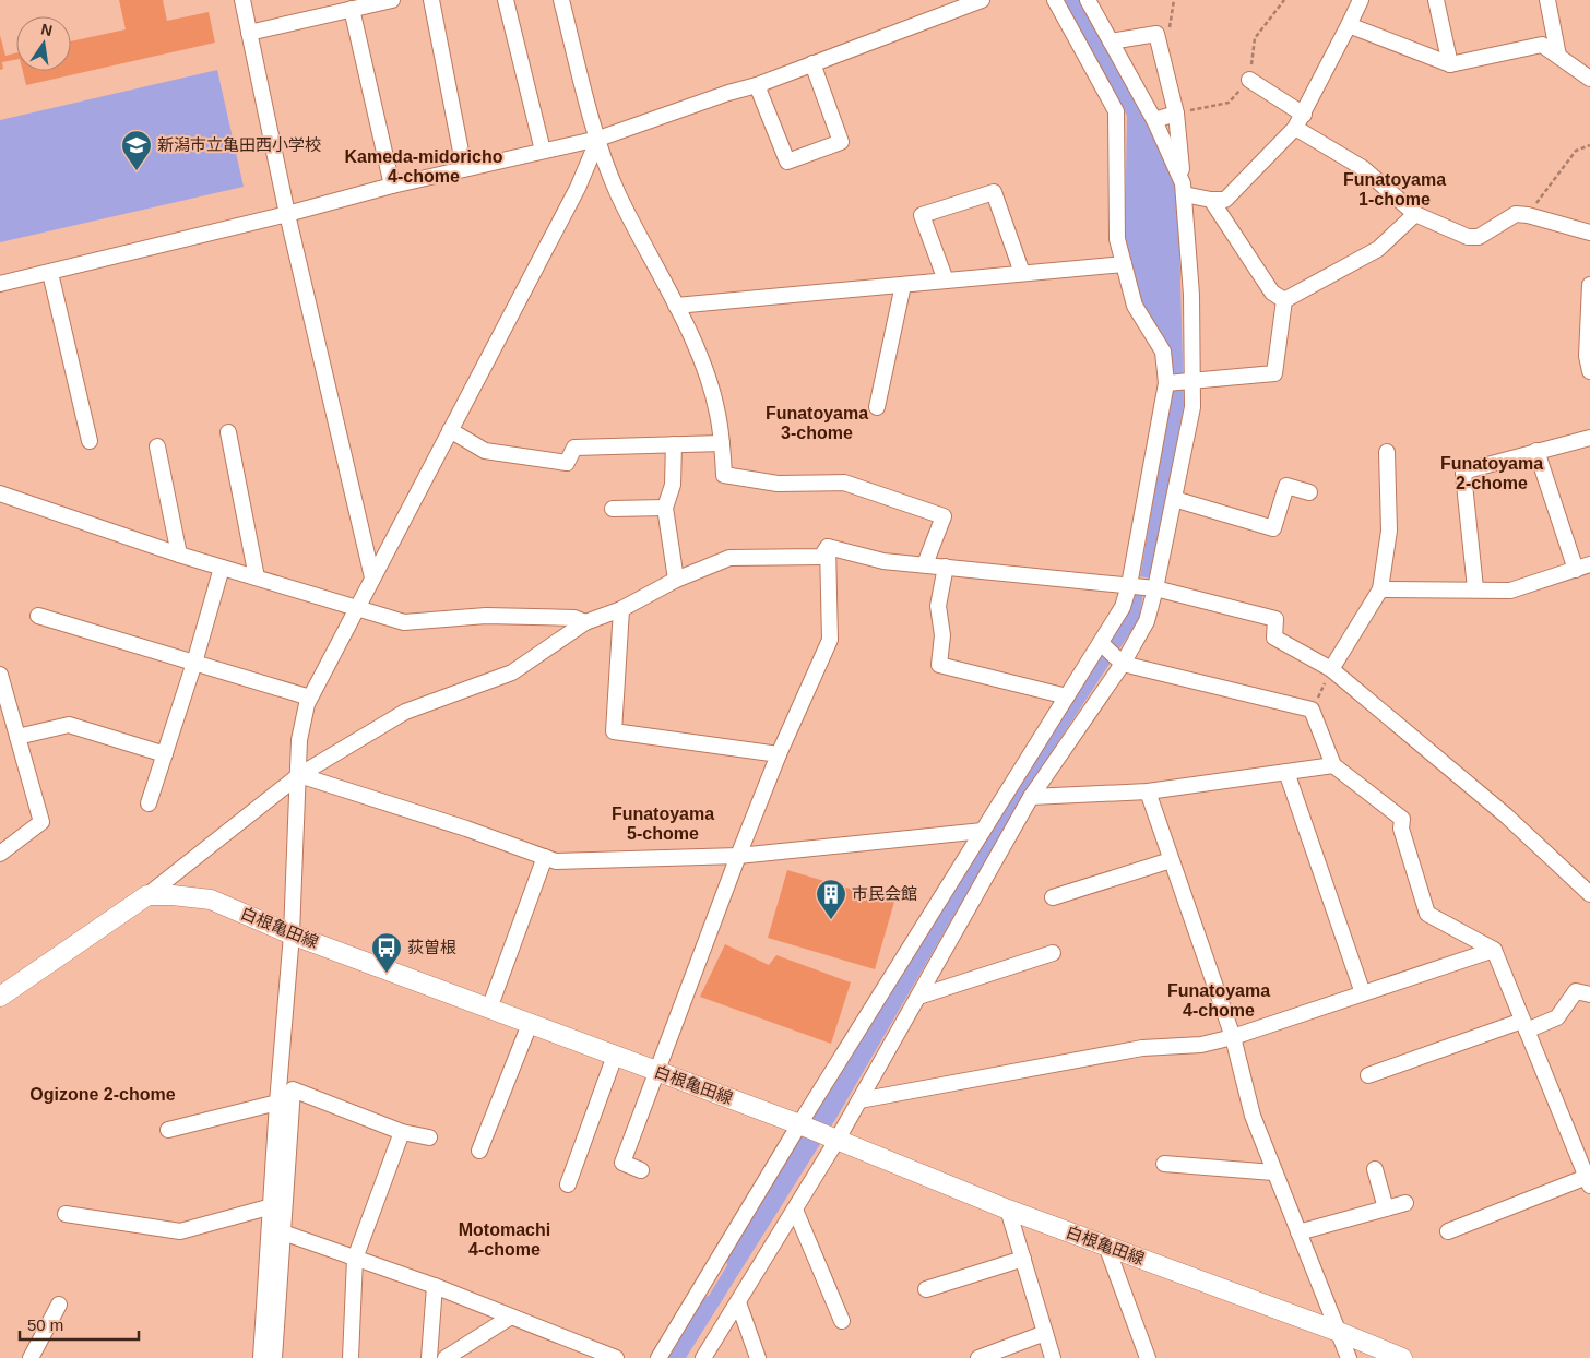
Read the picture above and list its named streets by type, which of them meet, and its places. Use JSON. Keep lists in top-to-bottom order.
{
  "streets": {
    "main road": ["白根亀田線"]
  },
  "districts": [
    "Kameda-midoricho 4-chome",
    "Funatoyama 1-chome",
    "Funatoyama 3-chome",
    "Funatoyama 2-chome",
    "Funatoyama 5-chome",
    "Funatoyama 4-chome",
    "Ogizone 2-chome",
    "Motomachi 4-chome"
  ],
  "places": {
    "school or university": ["新潟市立亀田西小学校"],
    "building": ["市民会館"],
    "bus stop": ["荻曽根"]
  },
  "scale_bar": "50 m",
  "north": "top"
}
